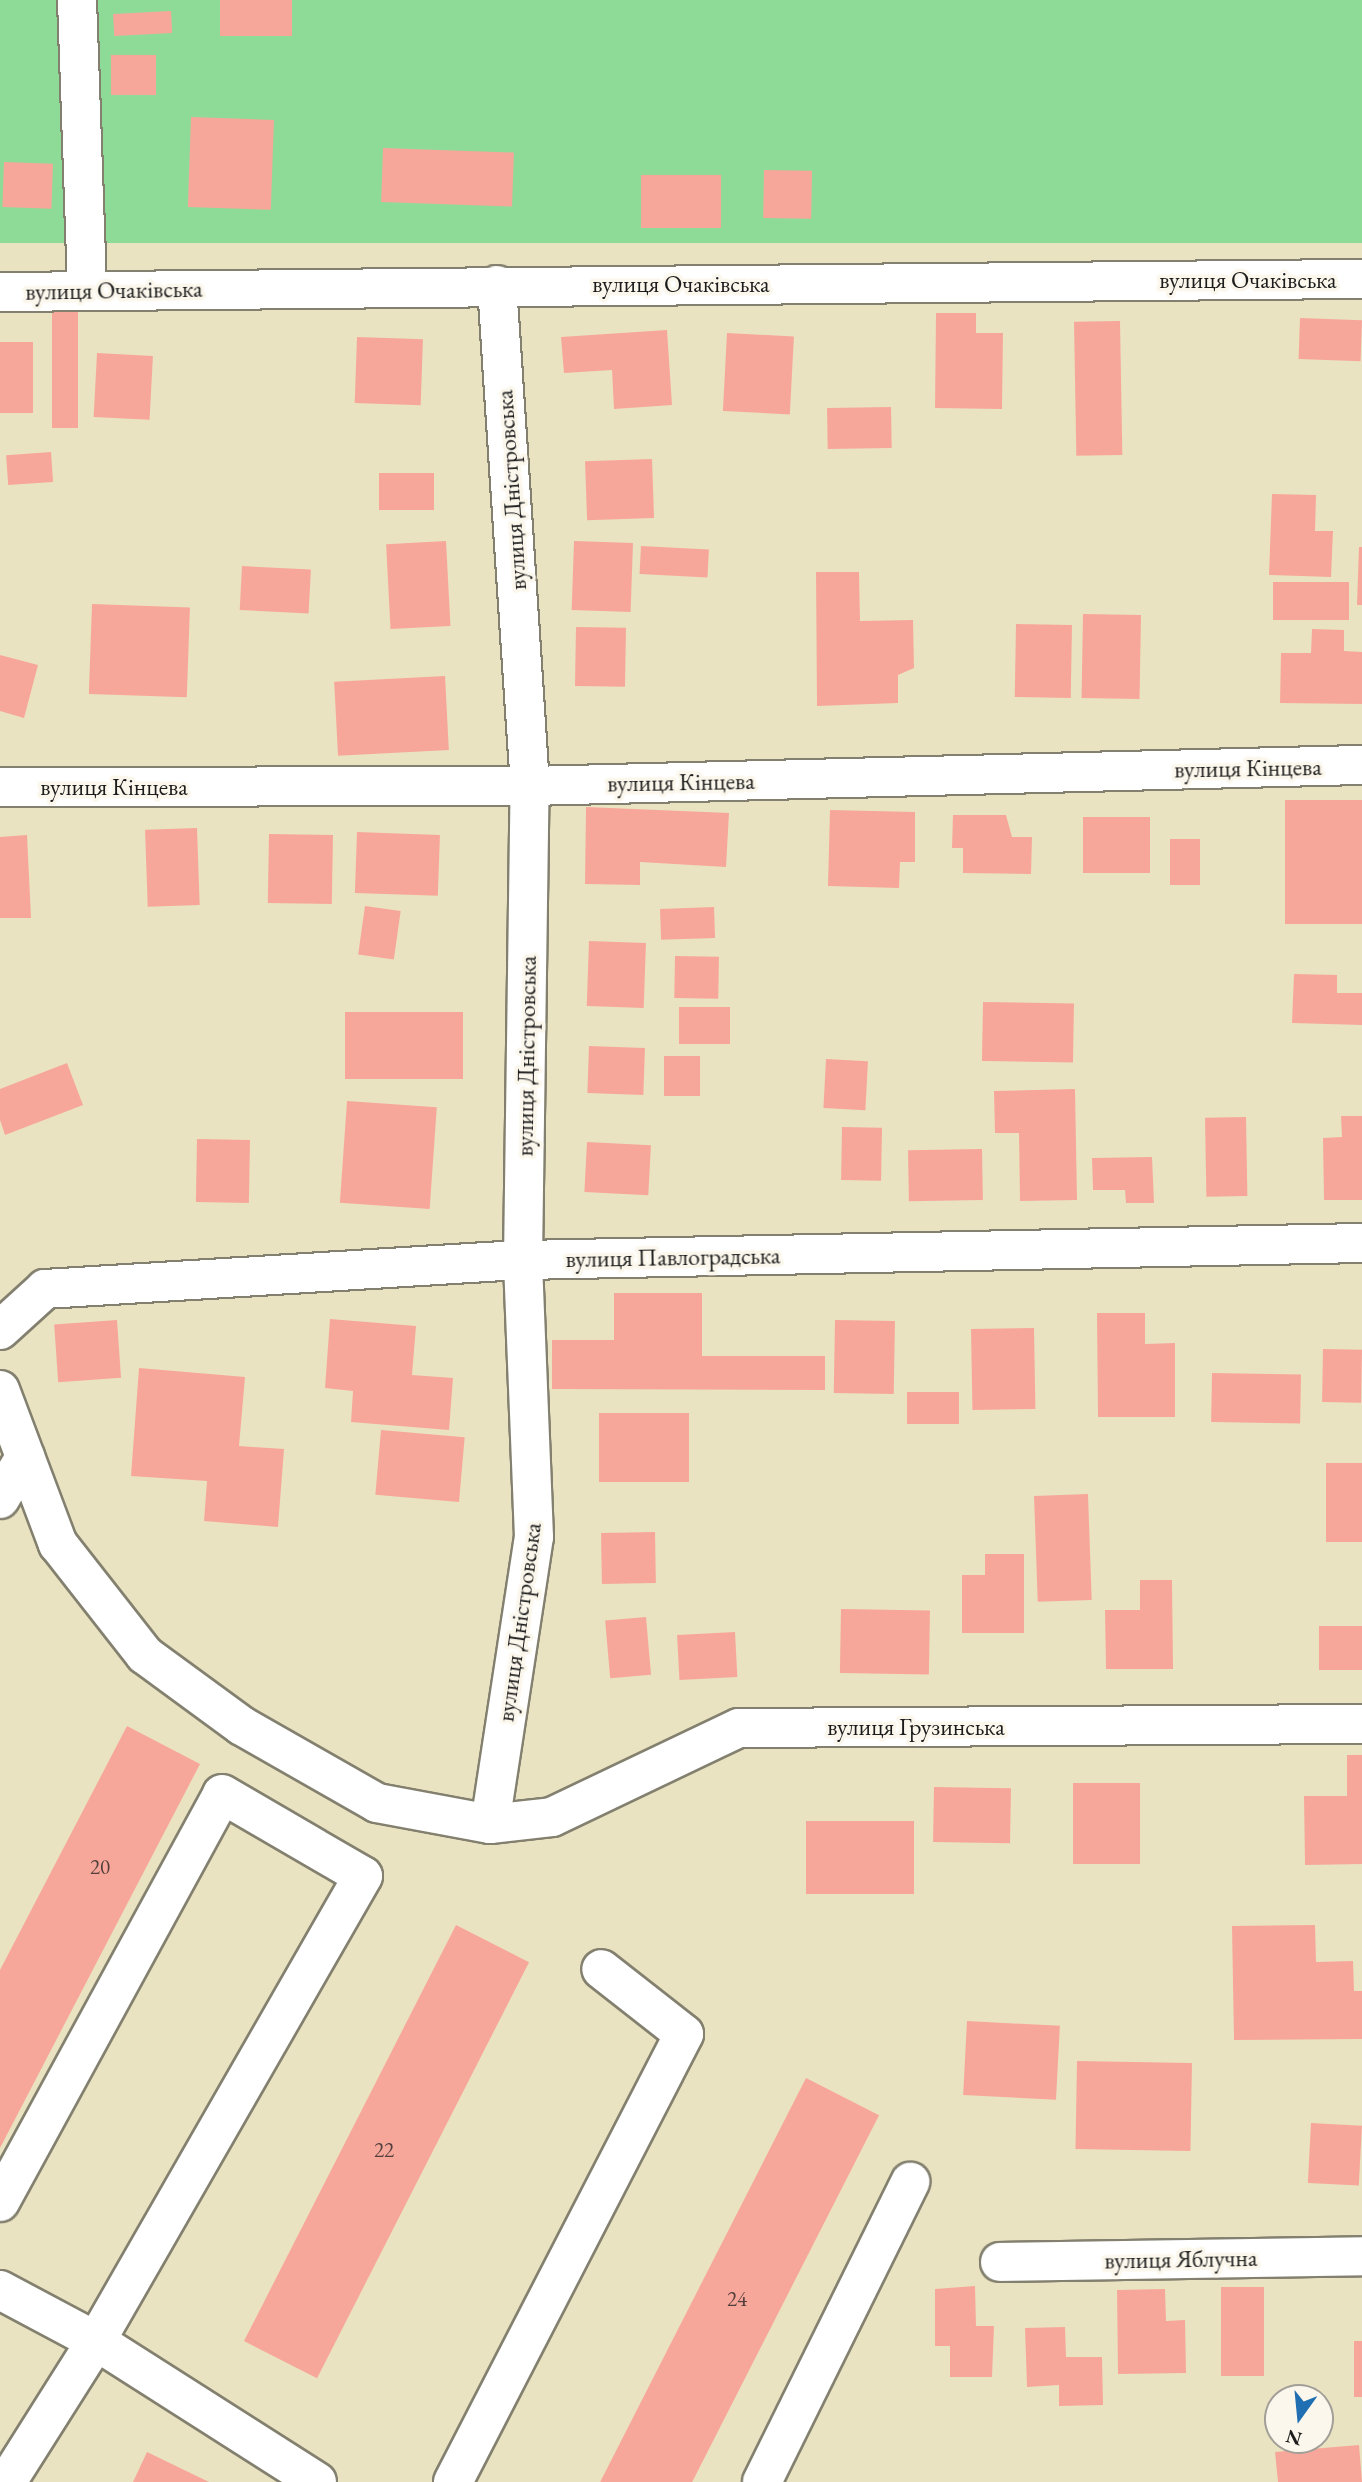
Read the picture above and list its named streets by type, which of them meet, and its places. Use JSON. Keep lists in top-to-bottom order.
{
  "streets": {
    "street": [
      "вулиця Очаківська",
      "вулиця Дністровська",
      "вулиця Кінцева",
      "вулиця Павлоградська",
      "вулиця Грузинська",
      "вулиця Яблучна"
    ]
  },
  "crossings": [
    ["вулиця Очаківська", "вулиця Дністровська"],
    ["вулиця Дністровська", "вулиця Кінцева"],
    ["вулиця Дністровська", "вулиця Павлоградська"],
    ["вулиця Дністровська", "вулиця Грузинська"]
  ],
  "house_numbers": ["20", "22", "24"],
  "north": "bottom"
}
